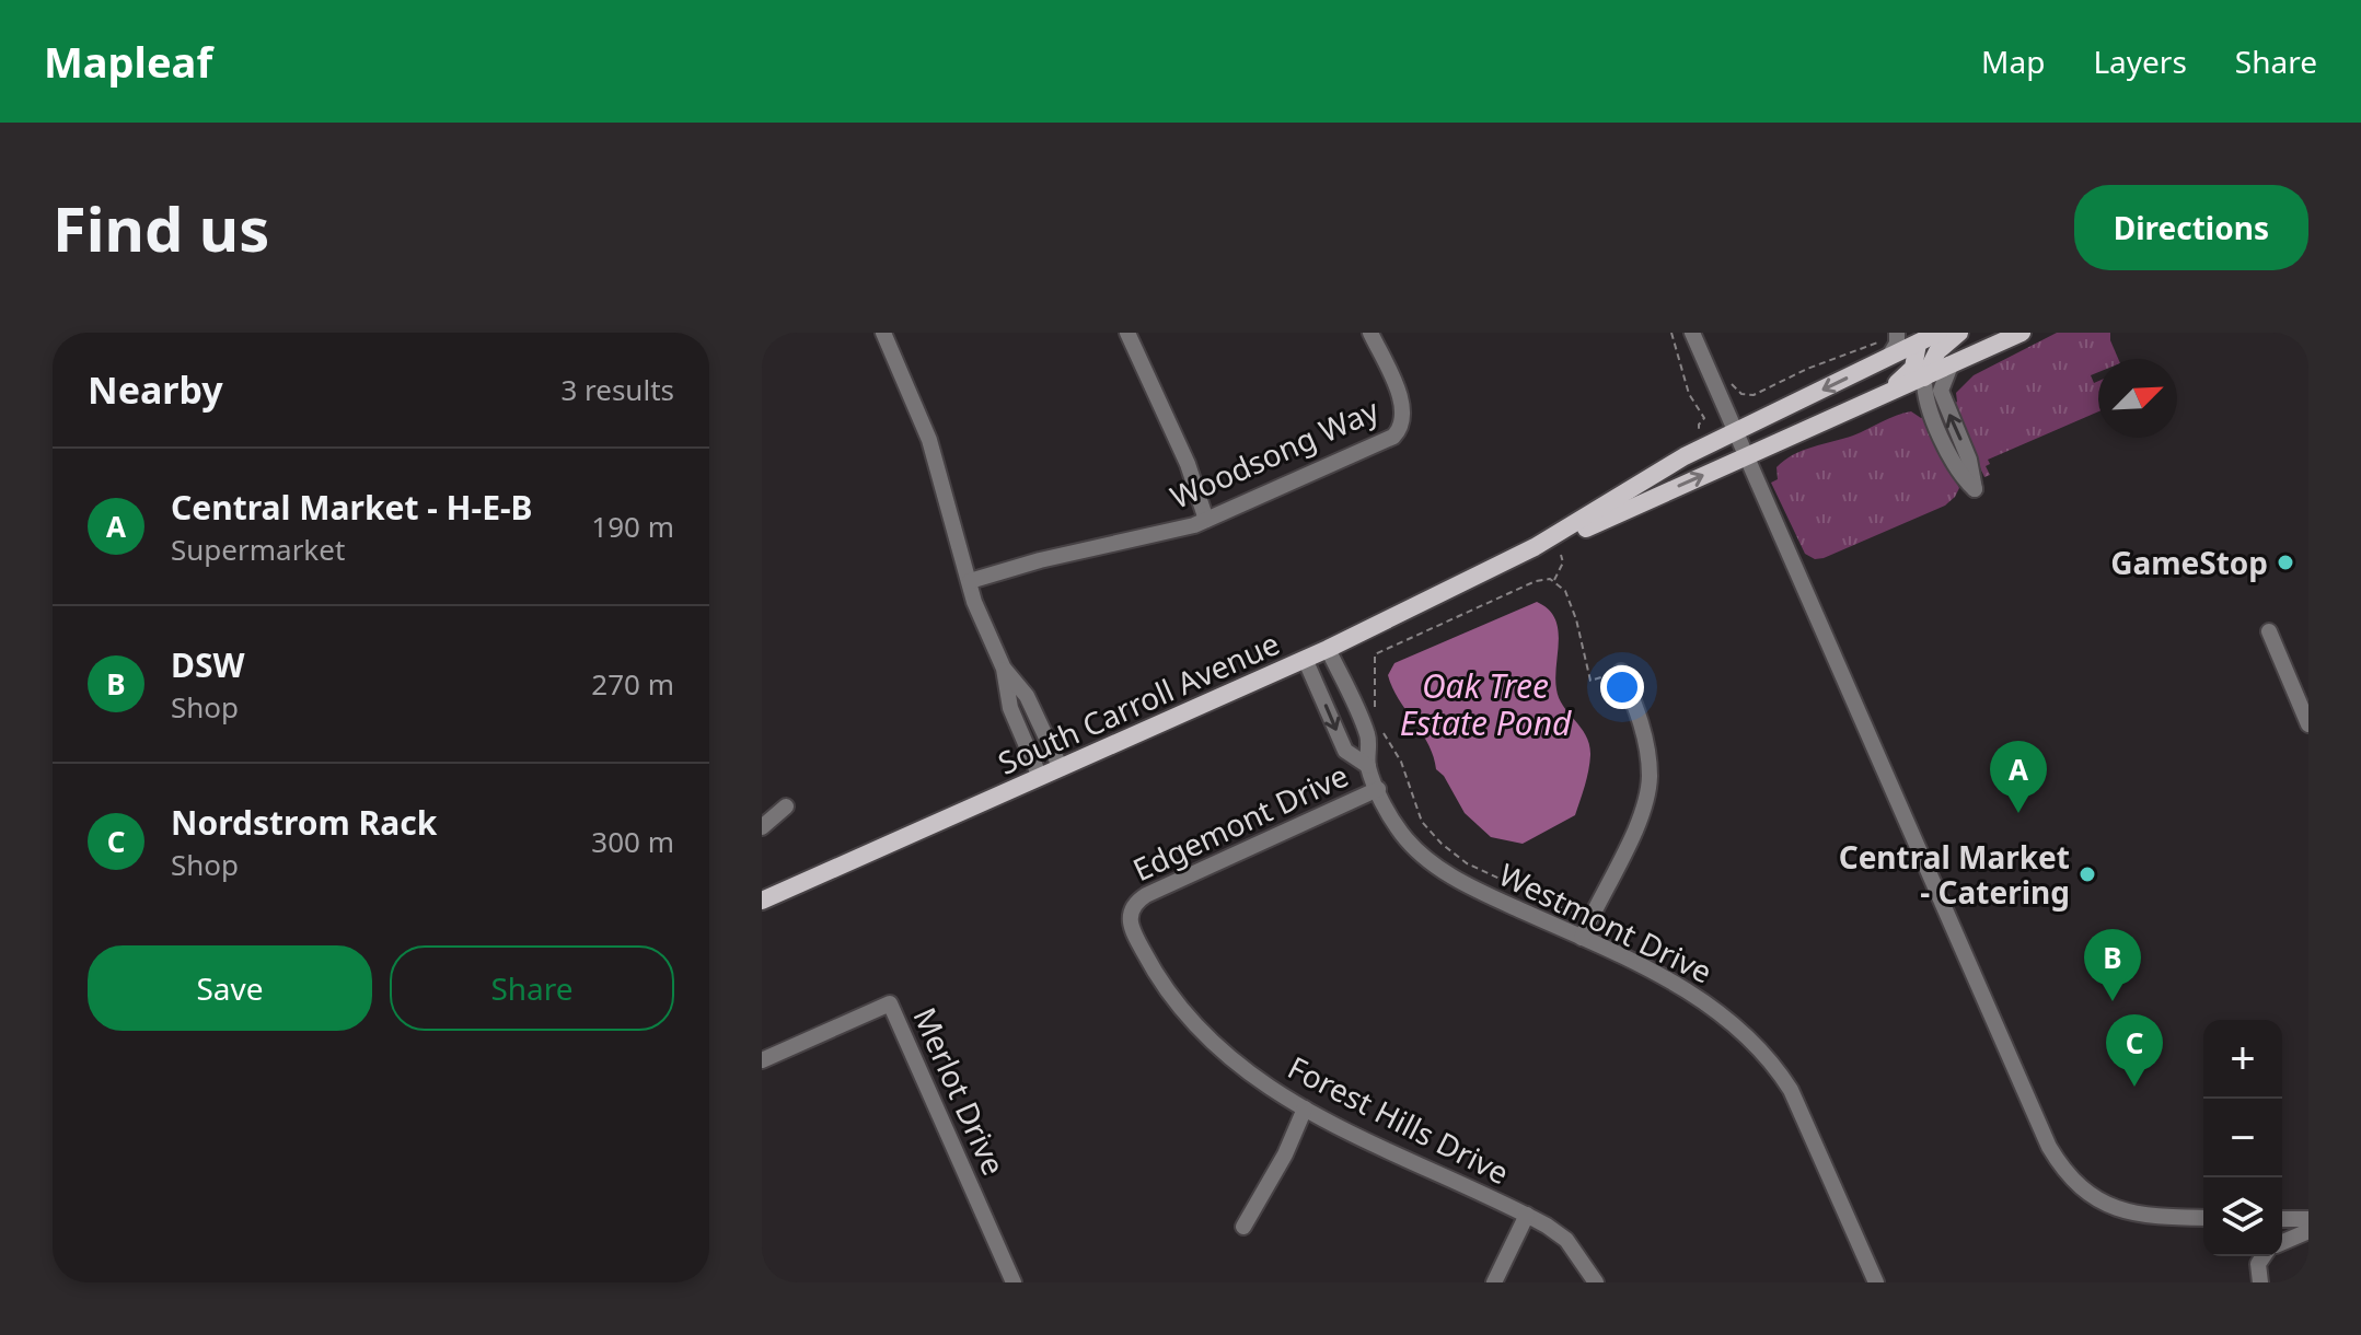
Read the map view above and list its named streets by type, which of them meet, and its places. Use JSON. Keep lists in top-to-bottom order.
{
  "streets": {
    "main road": ["South Carroll Avenue"],
    "street": [
      "Woodsong Way",
      "Edgemont Drive",
      "Westmont Drive",
      "Merlot Drive",
      "Forest Hills Drive"
    ]
  },
  "crossings": [
    ["South Carroll Avenue", "Westmont Drive"],
    ["Edgemont Drive", "Westmont Drive"],
    ["Edgemont Drive", "Forest Hills Drive"]
  ],
  "water": ["Oak Tree Estate Pond"],
  "places": ["GameStop", "Central Market - Catering"],
  "north": "top right",
  "page": {
    "header": "Mapleaf",
    "nav": ["Map", "Layers", "Share"],
    "buttons": [
      "Directions",
      ["Save", "Share"]
    ],
    "title": "Find us",
    "heading": ["Nearby", "3 results"],
    "list": [
      {
        "mark": "A",
        "name": "Central Market - H-E-B",
        "note": "Supermarket",
        "value": "190 m"
      },
      {
        "mark": "B",
        "name": "DSW",
        "note": "Shop",
        "value": "270 m"
      },
      {
        "mark": "C",
        "name": "Nordstrom Rack",
        "note": "Shop",
        "value": "300 m"
      }
    ],
    "pins": ["A", "B", "C"],
    "map_buttons": ["+", "−"]
  }
}
